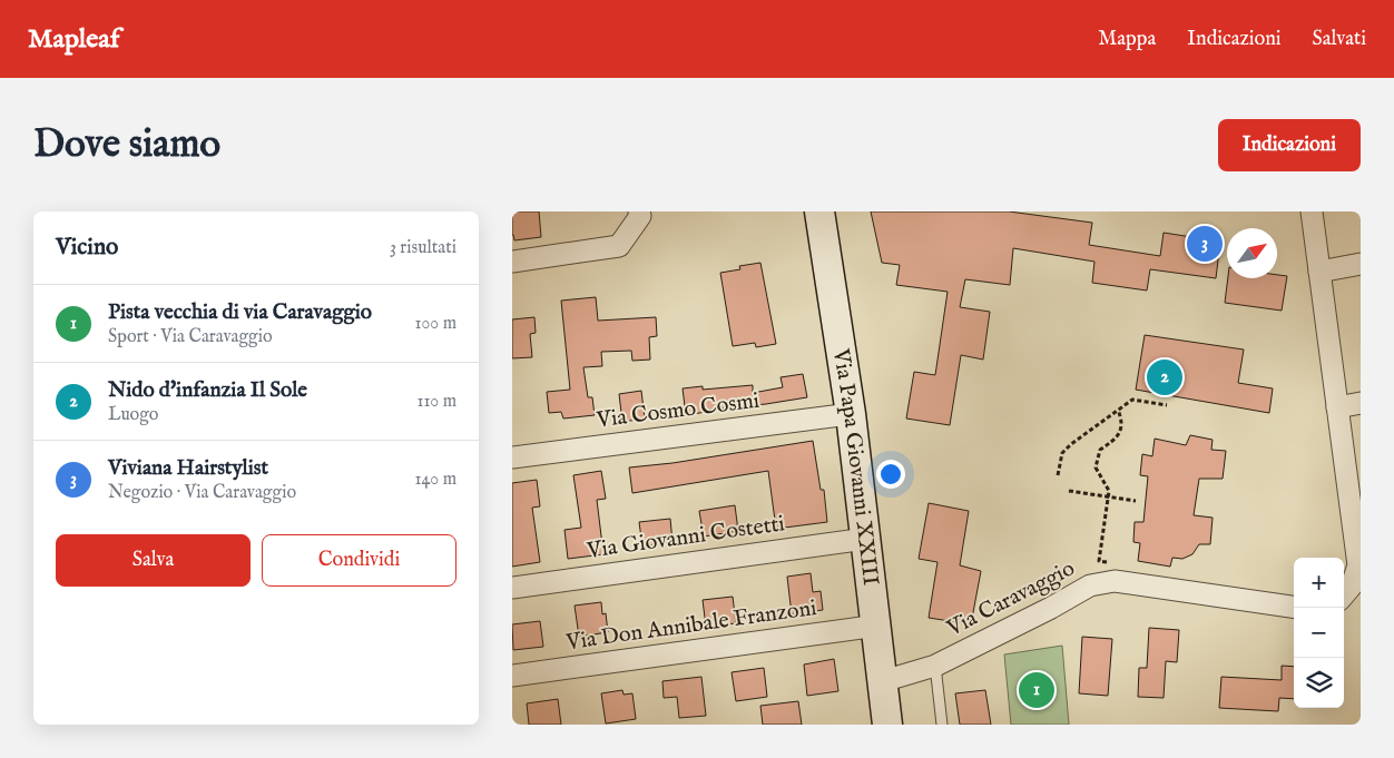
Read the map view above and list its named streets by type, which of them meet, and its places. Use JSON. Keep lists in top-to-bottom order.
{
  "streets": {
    "main road": ["Via Papa Giovanni XXIII"],
    "street": [
      "Via Cosmo Cosmi",
      "Via Giovanni Costetti",
      "Via Caravaggio",
      "Via Don Annibale Franzoni"
    ]
  },
  "crossings": [
    ["Via Cosmo Cosmi", "Via Papa Giovanni XXIII"],
    ["Via Papa Giovanni XXIII", "Via Giovanni Costetti"],
    ["Via Papa Giovanni XXIII", "Via Caravaggio"],
    ["Via Papa Giovanni XXIII", "Via Don Annibale Franzoni"]
  ],
  "north": "top right",
  "page": {
    "header": "Mapleaf",
    "nav": ["Mappa", "Indicazioni", "Salvati"],
    "buttons": [
      "Indicazioni",
      ["Salva", "Condividi"]
    ],
    "title": "Dove siamo",
    "heading": ["Vicino", "3 risultati"],
    "pins": ["3", "2", "1"],
    "list": [
      {
        "mark": "1",
        "name": "Pista vecchia di via Caravaggio",
        "note": "Sport · Via Caravaggio",
        "value": "100 m"
      },
      {
        "mark": "2",
        "name": "Nido d'infanzia Il Sole",
        "note": "Luogo",
        "value": "110 m"
      },
      {
        "mark": "3",
        "name": "Viviana Hairstylist",
        "note": "Negozio · Via Caravaggio",
        "value": "140 m"
      }
    ],
    "map_buttons": ["+", "−"]
  }
}
